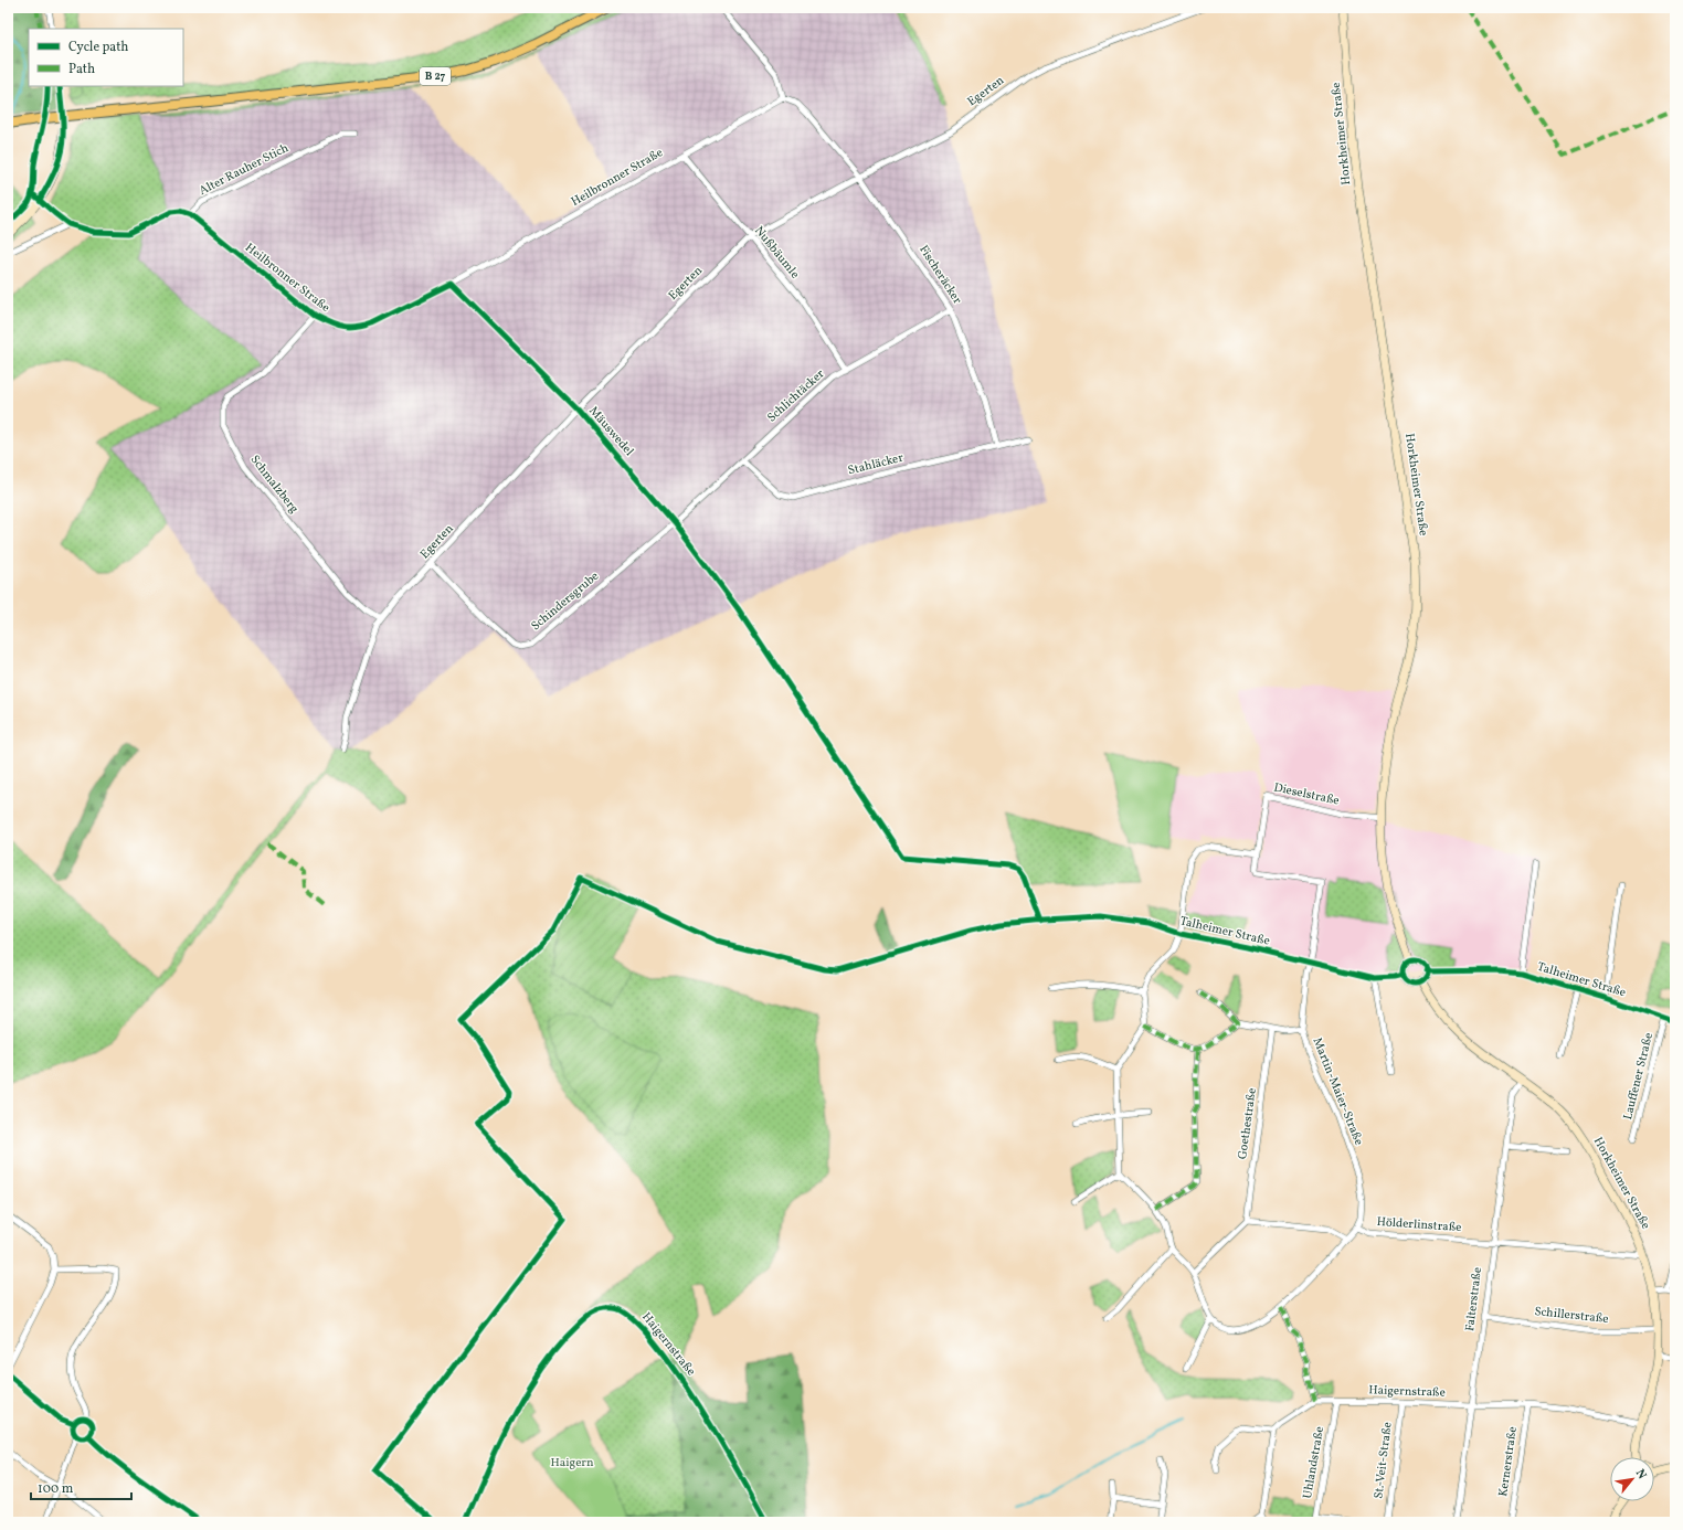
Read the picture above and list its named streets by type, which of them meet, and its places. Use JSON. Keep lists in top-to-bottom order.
{
  "streets": {
    "main road": ["B 27", "Horkheimer Straße"],
    "street": [
      "Egerten",
      "Alter Rauher Stich",
      "Heilbronner Straße",
      "Nußbäumle",
      "Fischeräcker",
      "Schlichtäcker",
      "Mäuswedel",
      "Stahläcker",
      "Schmalzberg",
      "Schindersgrube",
      "Dieselstraße",
      "Talheimer Straße",
      "Lauffener Straße",
      "Martin-Maier-Straße",
      "Goethestraße",
      "Hölderlinstraße",
      "Falterstraße",
      "Schillerstraße",
      "Haigernstraße",
      "St.-Veit-Straße",
      "Kernerstraße",
      "Uhlandstraße"
    ]
  },
  "crossings": [
    ["Egerten", "Nußbäumle"],
    ["Egerten", "Fischeräcker"],
    ["Egerten", "Mäuswedel"],
    ["Egerten", "Schmalzberg"],
    ["Egerten", "Schindersgrube"],
    ["Horkheimer Straße", "Dieselstraße"],
    ["Horkheimer Straße", "Talheimer Straße"],
    ["Horkheimer Straße", "Hölderlinstraße"],
    ["Horkheimer Straße", "Falterstraße"],
    ["Horkheimer Straße", "Schillerstraße"],
    ["Horkheimer Straße", "Haigernstraße"],
    ["Alter Rauher Stich", "Heilbronner Straße"],
    ["Heilbronner Straße", "Nußbäumle"],
    ["Heilbronner Straße", "Mäuswedel"],
    ["Heilbronner Straße", "Schmalzberg"],
    ["Nußbäumle", "Schlichtäcker"],
    ["Fischeräcker", "Schlichtäcker"],
    ["Fischeräcker", "Stahläcker"],
    ["Schlichtäcker", "Mäuswedel"],
    ["Schlichtäcker", "Stahläcker"],
    ["Schlichtäcker", "Schindersgrube"],
    ["Mäuswedel", "Schindersgrube"],
    ["Dieselstraße", "Talheimer Straße"],
    ["Dieselstraße", "Martin-Maier-Straße"],
    ["Talheimer Straße", "Lauffener Straße"],
    ["Talheimer Straße", "Martin-Maier-Straße"],
    ["Martin-Maier-Straße", "Hölderlinstraße"],
    ["Hölderlinstraße", "Falterstraße"],
    ["Falterstraße", "Schillerstraße"],
    ["Falterstraße", "Haigernstraße"],
    ["Haigernstraße", "St.-Veit-Straße"],
    ["Haigernstraße", "Kernerstraße"],
    ["Haigernstraße", "Uhlandstraße"]
  ],
  "parks": ["Haigern"],
  "legend": ["Cycle path", "Path"],
  "scale_bar": "100 m",
  "north": "top right"
}
